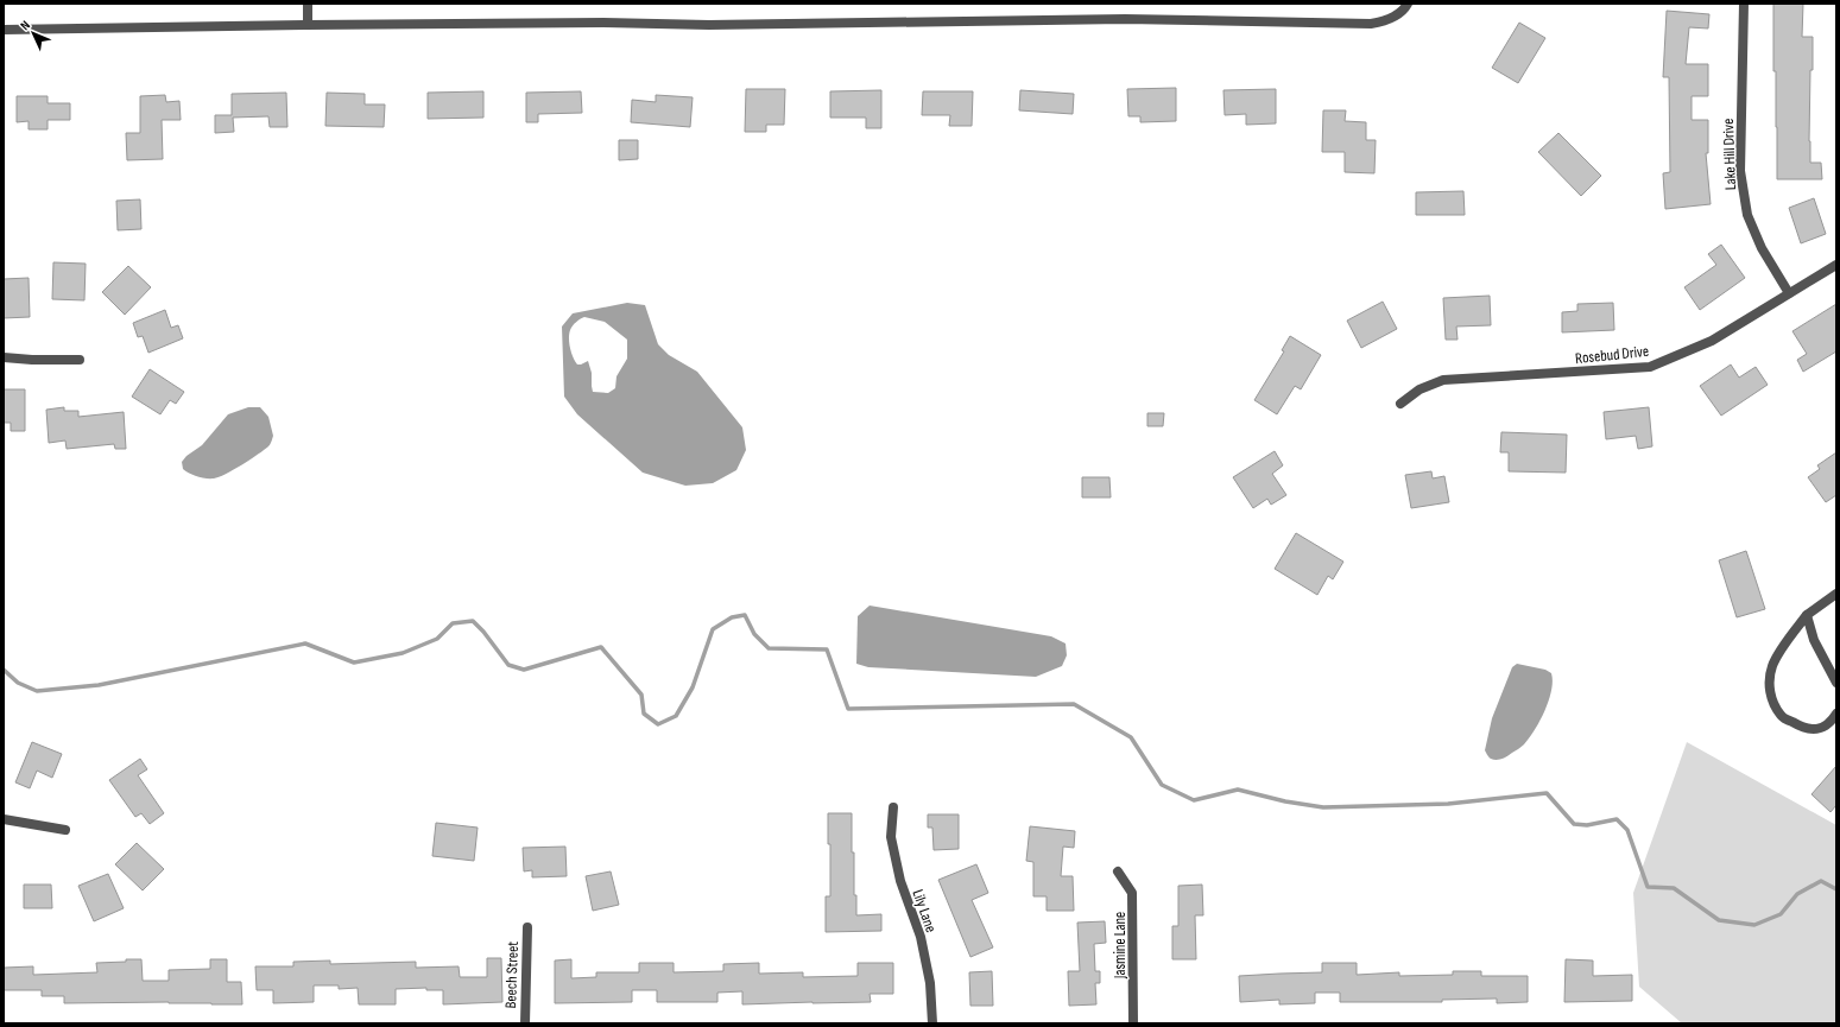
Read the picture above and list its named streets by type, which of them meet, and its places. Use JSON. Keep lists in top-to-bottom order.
{
  "streets": {
    "street": [
      "Lake Hill Drive",
      "Rosebud Drive",
      "Lily Lane",
      "Jasmine Lane",
      "Beech Street"
    ]
  },
  "crossings": [
    ["Lake Hill Drive", "Rosebud Drive"]
  ],
  "north": "top left"
}
